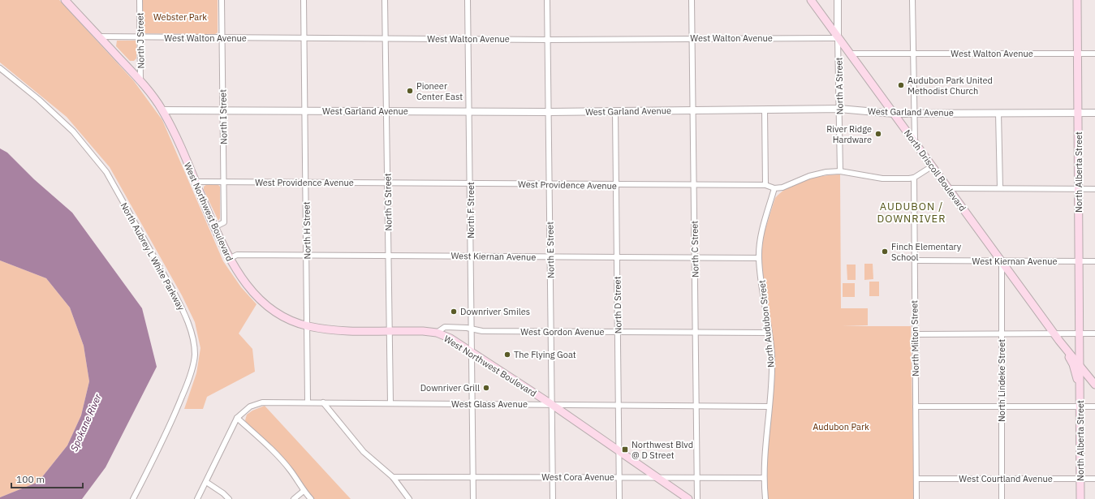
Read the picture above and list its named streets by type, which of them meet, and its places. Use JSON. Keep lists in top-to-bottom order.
{
  "streets": {
    "main road": ["North Driscoll Boulevard", "North Alberta Street", "West Northwest Boulevard"],
    "street": [
      "West Walton Avenue",
      "North J Street",
      "North A Street",
      "West Garland Avenue",
      "North I Street",
      "West Providence Avenue",
      "North G Street",
      "North F Street",
      "North H Street",
      "North C Street",
      "North E Street",
      "North Aubrey L White Parkway",
      "West Kiernan Avenue",
      "North D Street",
      "North Audubon Street",
      "West Gordon Avenue",
      "North Milton Street",
      "North Lindeke Street",
      "West Glass Avenue",
      "West Cora Avenue",
      "West Courtland Avenue"
    ]
  },
  "crossings": [
    ["West Walton Avenue", "North J Street"],
    ["West Walton Avenue", "North A Street"],
    ["West Walton Avenue", "North I Street"],
    ["West Walton Avenue", "North Driscoll Boulevard"],
    ["West Walton Avenue", "North Alberta Street"],
    ["West Walton Avenue", "North G Street"],
    ["West Walton Avenue", "North F Street"],
    ["West Walton Avenue", "West Northwest Boulevard"],
    ["West Walton Avenue", "North H Street"],
    ["West Walton Avenue", "North C Street"],
    ["West Walton Avenue", "North E Street"],
    ["North J Street", "West Northwest Boulevard"],
    ["North A Street", "West Garland Avenue"],
    ["North A Street", "North Driscoll Boulevard"],
    ["West Garland Avenue", "North I Street"],
    ["West Garland Avenue", "North Driscoll Boulevard"],
    ["West Garland Avenue", "North Alberta Street"],
    ["West Garland Avenue", "North G Street"],
    ["West Garland Avenue", "North F Street"],
    ["West Garland Avenue", "West Northwest Boulevard"],
    ["West Garland Avenue", "North H Street"],
    ["West Garland Avenue", "North C Street"],
    ["West Garland Avenue", "North E Street"],
    ["West Garland Avenue", "North D Street"],
    ["North I Street", "West Providence Avenue"],
    ["North I Street", "West Northwest Boulevard"],
    ["North Driscoll Boulevard", "North Alberta Street"],
    ["North Driscoll Boulevard", "West Kiernan Avenue"],
    ["North Driscoll Boulevard", "North Lindeke Street"],
    ["North Alberta Street", "West Kiernan Avenue"],
    ["North Alberta Street", "West Courtland Avenue"],
    ["West Providence Avenue", "North G Street"],
    ["West Providence Avenue", "North F Street"],
    ["West Providence Avenue", "West Northwest Boulevard"],
    ["West Providence Avenue", "North H Street"],
    ["West Providence Avenue", "North C Street"],
    ["West Providence Avenue", "North E Street"],
    ["West Providence Avenue", "North D Street"],
    ["West Providence Avenue", "North Audubon Street"],
    ["North G Street", "West Northwest Boulevard"],
    ["North G Street", "West Kiernan Avenue"],
    ["North G Street", "West Glass Avenue"],
    ["North F Street", "West Northwest Boulevard"],
    ["North F Street", "West Kiernan Avenue"],
    ["North F Street", "West Gordon Avenue"],
    ["North F Street", "West Glass Avenue"],
    ["North F Street", "West Cora Avenue"],
    ["West Northwest Boulevard", "North H Street"],
    ["West Northwest Boulevard", "North E Street"],
    ["West Northwest Boulevard", "West Kiernan Avenue"],
    ["West Northwest Boulevard", "North D Street"],
    ["West Northwest Boulevard", "West Gordon Avenue"],
    ["West Northwest Boulevard", "West Glass Avenue"],
    ["West Northwest Boulevard", "West Cora Avenue"],
    ["North H Street", "West Kiernan Avenue"],
    ["North H Street", "West Glass Avenue"],
    ["North C Street", "West Kiernan Avenue"],
    ["North C Street", "West Gordon Avenue"],
    ["North C Street", "West Glass Avenue"],
    ["North C Street", "West Cora Avenue"],
    ["North E Street", "West Kiernan Avenue"],
    ["North E Street", "West Gordon Avenue"],
    ["North E Street", "West Glass Avenue"],
    ["North E Street", "West Cora Avenue"],
    ["West Kiernan Avenue", "North D Street"],
    ["West Kiernan Avenue", "North Audubon Street"],
    ["West Kiernan Avenue", "North Milton Street"],
    ["West Kiernan Avenue", "North Lindeke Street"],
    ["North D Street", "West Gordon Avenue"],
    ["North D Street", "West Glass Avenue"],
    ["North D Street", "West Cora Avenue"],
    ["North Audubon Street", "West Gordon Avenue"],
    ["North Audubon Street", "West Glass Avenue"],
    ["North Audubon Street", "West Cora Avenue"],
    ["North Milton Street", "West Courtland Avenue"],
    ["North Lindeke Street", "West Courtland Avenue"]
  ],
  "districts": ["AUDUBON / DOWNRIVER"],
  "water": ["Spokane River"],
  "parks": ["Webster Park", "Audubon Park"],
  "places": {
    "other": [
      "Audubon Park United Methodist Church",
      "Pioneer Center East",
      "River Ridge Hardware",
      "Finch Elementary School",
      "Downriver Smiles",
      "The Flying Goat",
      "Downriver Grill"
    ],
    "transit": ["Northwest Blvd @ D Street"]
  },
  "scale_bar": "100 m"
}
